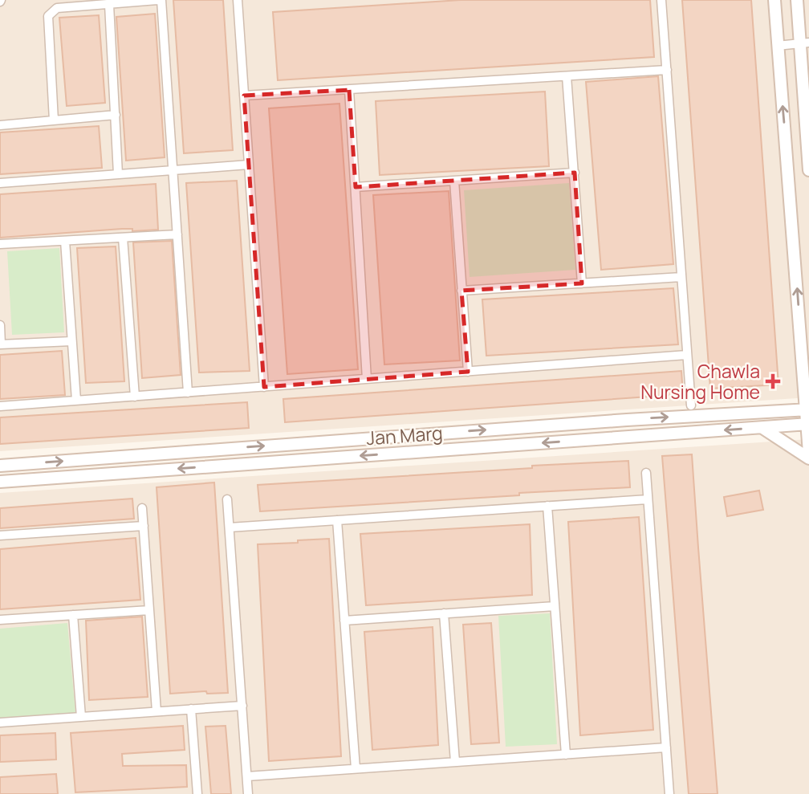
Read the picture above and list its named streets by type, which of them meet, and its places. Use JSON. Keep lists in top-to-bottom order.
{
  "streets": {
    "main road": ["Jan Marg"]
  },
  "places": {
    "health": ["Chawla Nursing Home"]
  }
}
